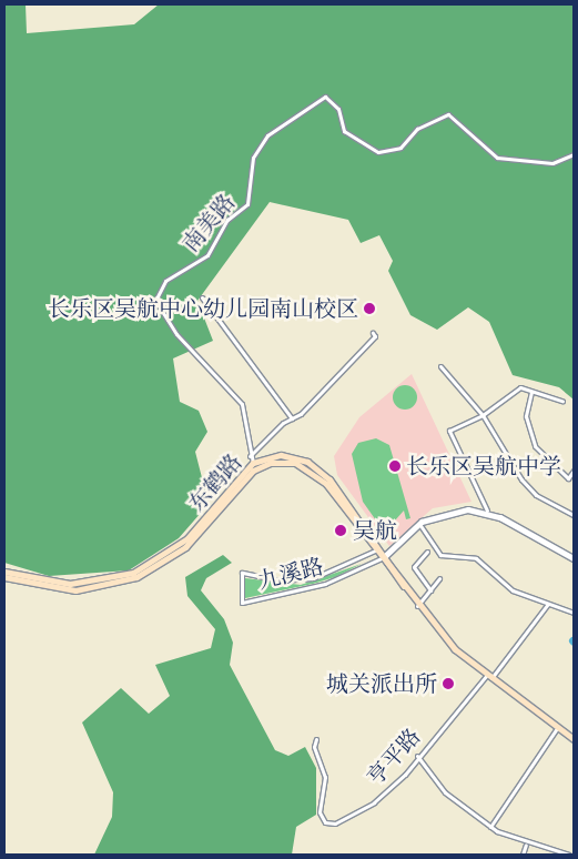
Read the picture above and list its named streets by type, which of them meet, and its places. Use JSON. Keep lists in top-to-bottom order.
{
  "streets": {
    "main road": ["东鹤路"],
    "street": ["南美路", "九溪路", "亨平路"]
  },
  "crossings": [
    ["南美路", "东鹤路"],
    ["东鹤路", "九溪路"],
    ["东鹤路", "亨平路"]
  ],
  "places": [
    "长乐区吴航中心幼儿园南山校区",
    "长乐区吴航中学",
    "吴航",
    "城关派出所"
  ]
}
